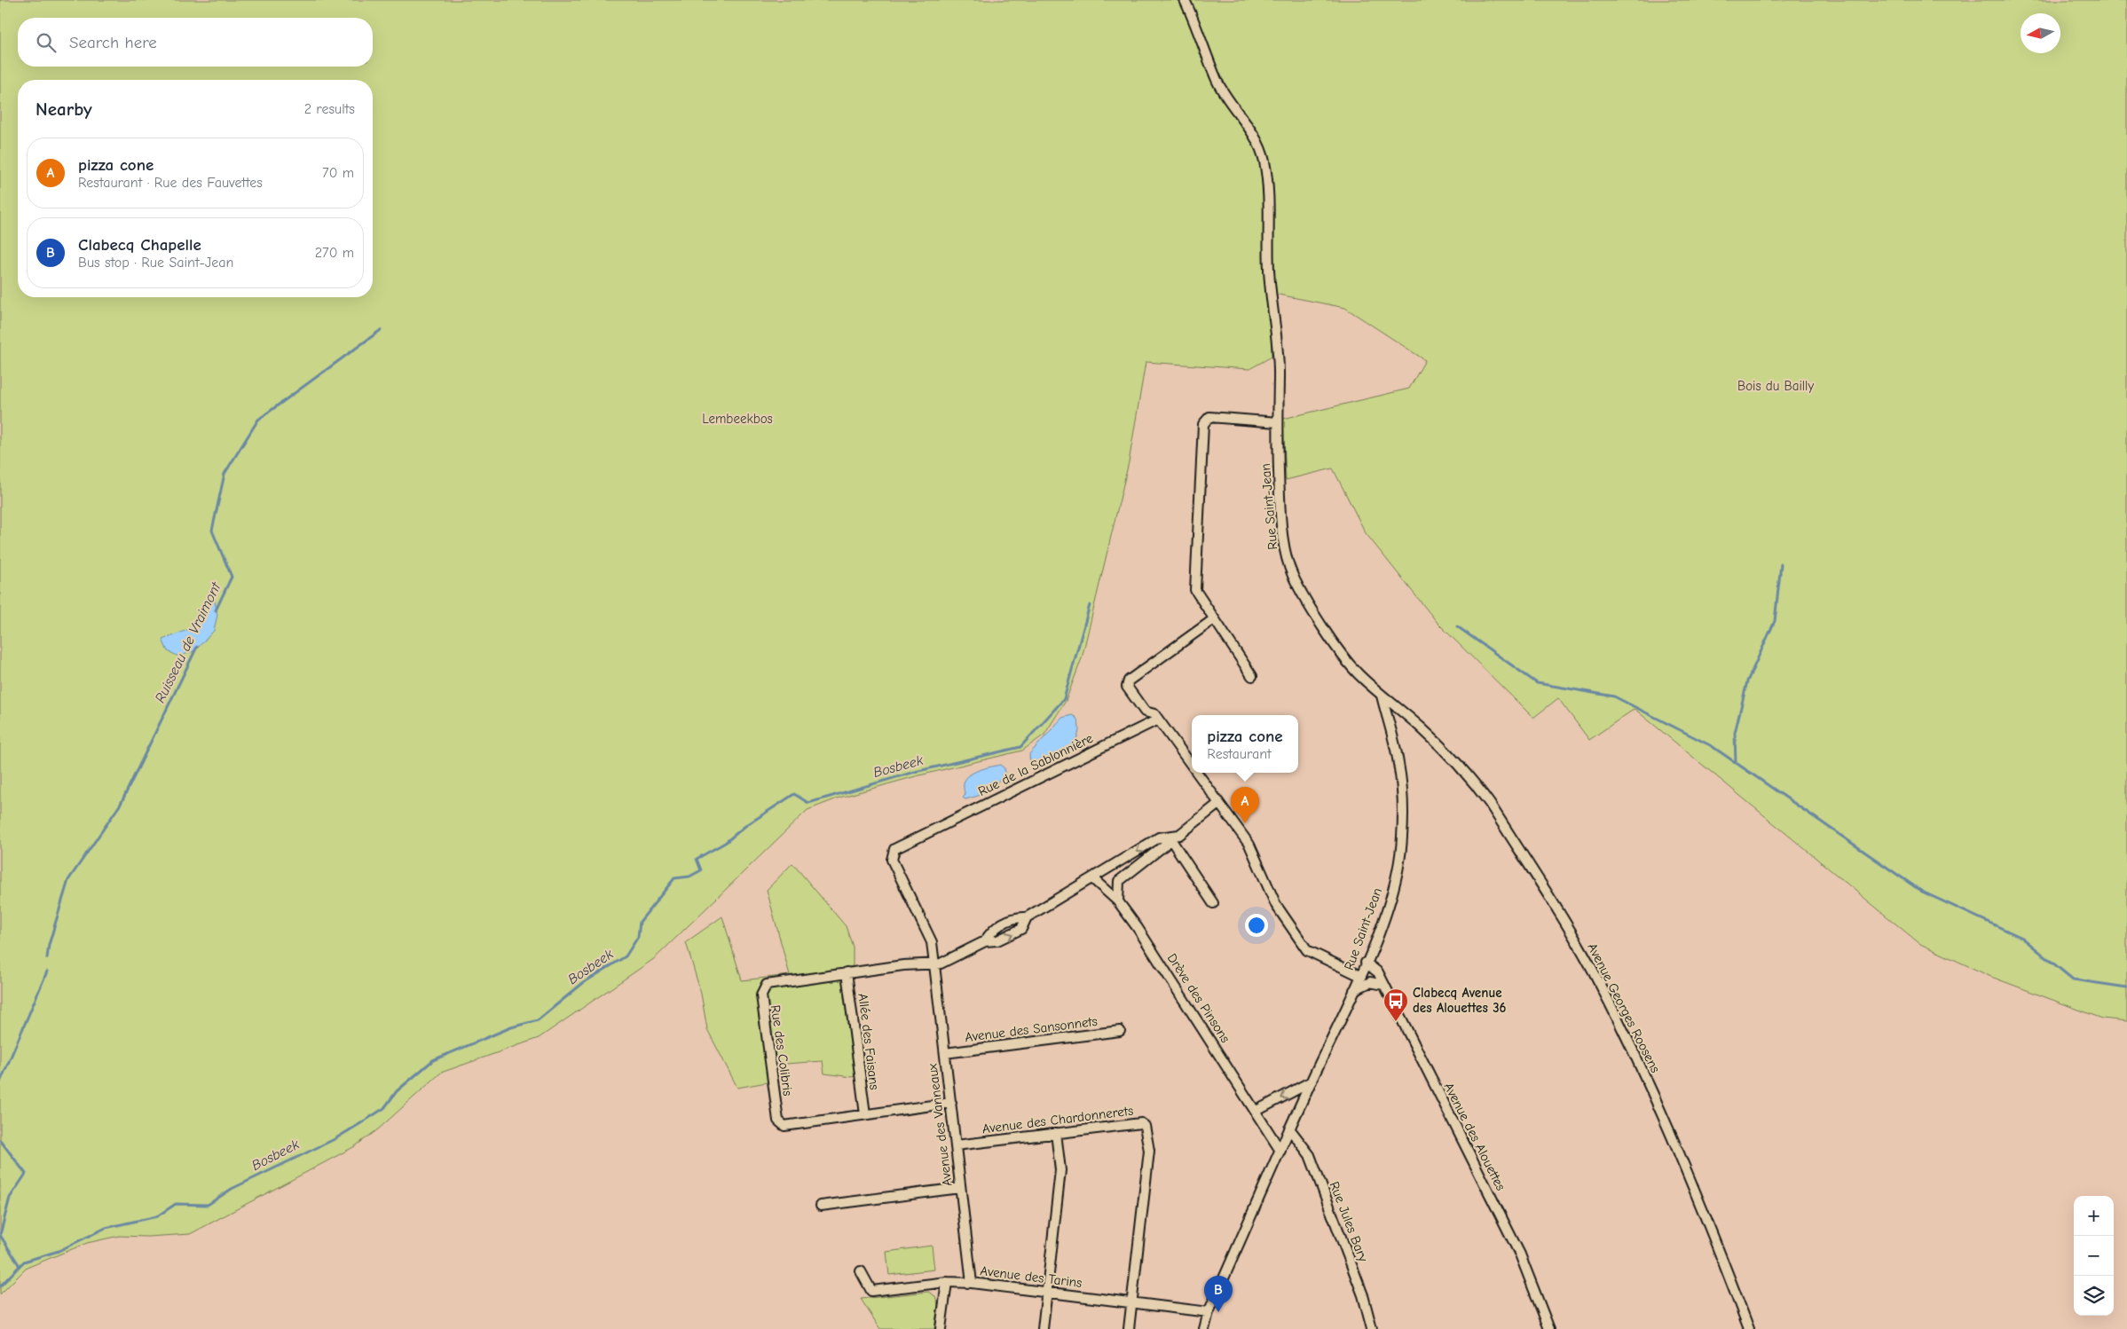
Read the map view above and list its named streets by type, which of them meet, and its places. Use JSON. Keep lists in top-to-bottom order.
{
  "streets": {
    "street": [
      "Rue Saint-Jean",
      "Rue de la Sablonnière",
      "Drève des Pinsons",
      "Avenue Georges Roosens",
      "Avenue des Sansonnets",
      "Allée des Faisans",
      "Rue des Colibris",
      "Avenue des Chardonnerets",
      "Avenue des Vanneaux",
      "Avenue des Alouettes",
      "Rue Jules Bary",
      "Avenue des Tarins"
    ]
  },
  "crossings": [
    ["Rue Saint-Jean", "Drève des Pinsons"],
    ["Rue Saint-Jean", "Avenue Georges Roosens"],
    ["Rue Saint-Jean", "Avenue des Alouettes"],
    ["Rue Saint-Jean", "Rue Jules Bary"],
    ["Rue Saint-Jean", "Avenue des Tarins"],
    ["Rue de la Sablonnière", "Rue des Colibris"],
    ["Rue de la Sablonnière", "Avenue des Vanneaux"],
    ["Avenue des Sansonnets", "Avenue des Vanneaux"],
    ["Allée des Faisans", "Rue des Colibris"],
    ["Rue des Colibris", "Avenue des Vanneaux"],
    ["Avenue des Chardonnerets", "Avenue des Vanneaux"],
    ["Avenue des Chardonnerets", "Avenue des Tarins"],
    ["Avenue des Vanneaux", "Avenue des Tarins"]
  ],
  "water": ["Ruisseau de Vraimont", "Bosbeek"],
  "parks": ["Bois du Bailly", "Lembeekbos"],
  "places": {
    "bus stop": ["Clabecq Avenue des Alouettes 36"]
  },
  "north": "left",
  "page": {
    "search": "Search here",
    "heading": ["Nearby", "2 results"],
    "list": [
      {
        "mark": "A",
        "name": "pizza cone",
        "note": "Restaurant · Rue des Fauvettes",
        "value": "70 m"
      },
      {
        "mark": "B",
        "name": "Clabecq Chapelle",
        "note": "Bus stop · Rue Saint-Jean",
        "value": "270 m"
      }
    ],
    "popup": ["pizza cone", "Restaurant"],
    "pins": ["A", "B"],
    "map_buttons": ["+", "−"]
  }
}
